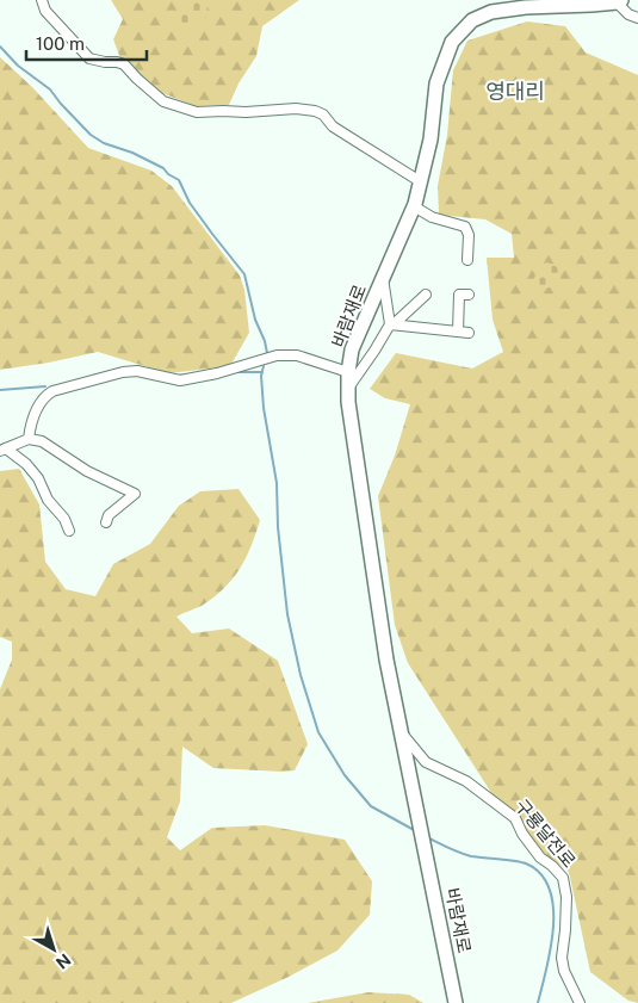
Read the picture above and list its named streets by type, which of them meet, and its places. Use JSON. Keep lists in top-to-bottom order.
{
  "streets": {
    "street": ["바람재로", "구룡달전로"]
  },
  "crossings": [
    ["바람재로", "구룡달전로"]
  ],
  "districts": ["영대리"],
  "scale_bar": "100 m",
  "north": "bottom right"
}
